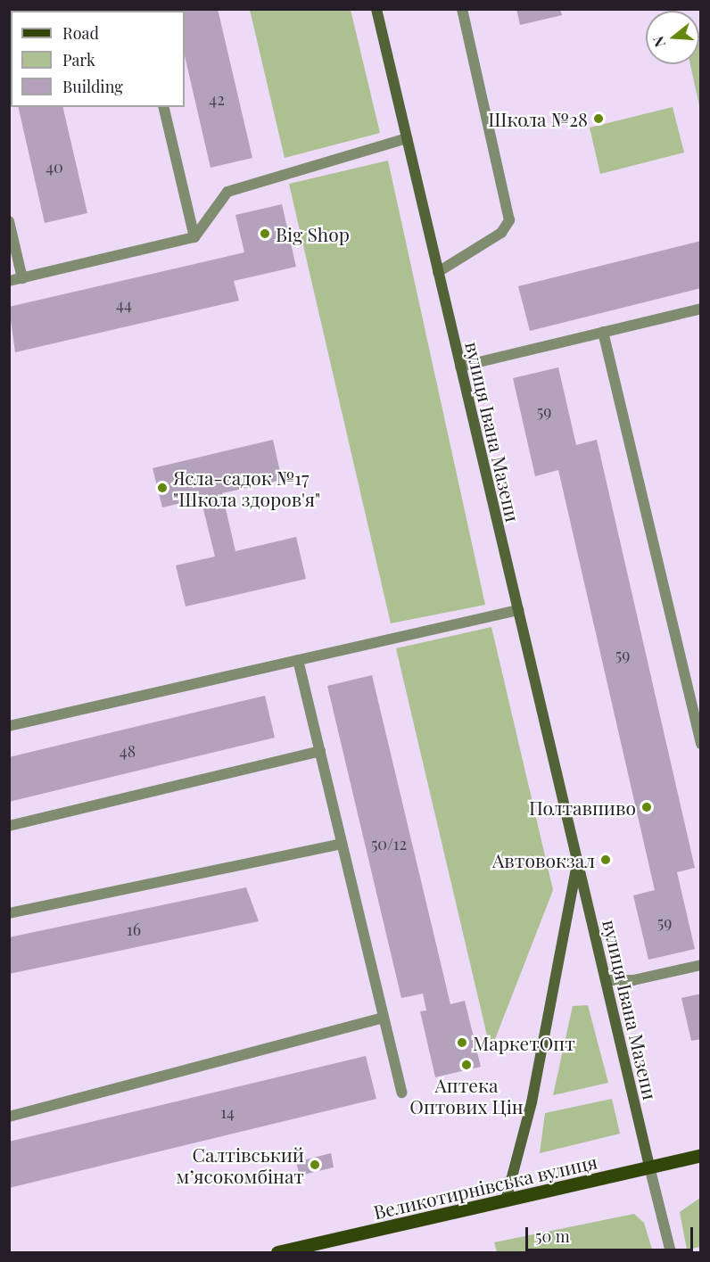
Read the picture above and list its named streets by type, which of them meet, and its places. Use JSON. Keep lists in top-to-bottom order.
{
  "streets": {
    "main road": ["вулиця Івана Мазепи", "Великотирнівська вулиця"]
  },
  "crossings": [
    ["вулиця Івана Мазепи", "Великотирнівська вулиця"]
  ],
  "places": [
    "Школа №28",
    "Big Shop",
    "Ясла-садок №17 \"Школа здоров'я\"",
    "Полтавпиво",
    "Автовокзал",
    "МаркетОпт",
    "Аптека Оптових Цін",
    "Салтівський мʼясокомбінат"
  ],
  "house_numbers": [
    "42",
    "40",
    "44",
    "59",
    "59",
    "48",
    "50/12",
    "59",
    "16",
    "14"
  ],
  "legend": ["Road", "Park", "Building"],
  "scale_bar": "50 m",
  "north": "left"
}
